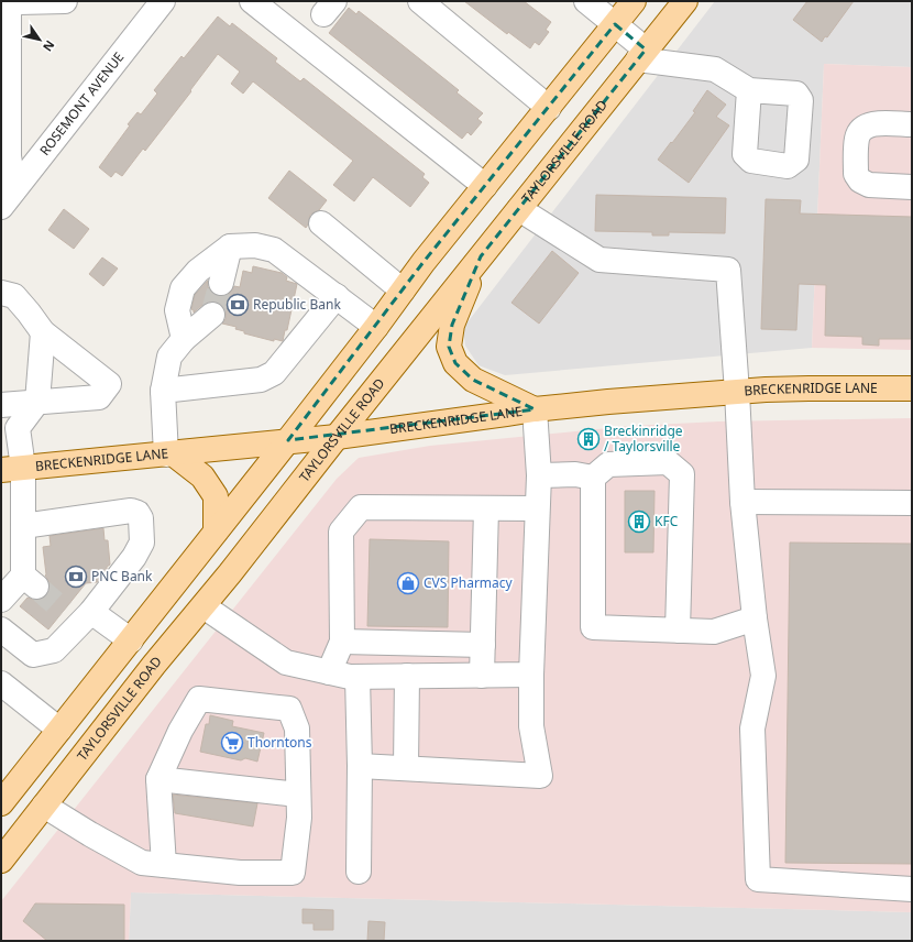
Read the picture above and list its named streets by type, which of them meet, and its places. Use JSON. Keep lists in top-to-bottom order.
{
  "streets": {
    "main road": ["TAYLORSVILLE ROAD", "BRECKENRIDGE LANE"],
    "street": ["ROSEMONT AVENUE"]
  },
  "crossings": [
    ["TAYLORSVILLE ROAD", "BRECKENRIDGE LANE"]
  ],
  "places": {
    "bank": ["Republic Bank", "PNC Bank"],
    "building": ["Breckinridge / Taylorsville", "KFC"],
    "shop": ["CVS Pharmacy"],
    "supermarket": ["Thorntons"]
  },
  "north": "bottom right"
}
